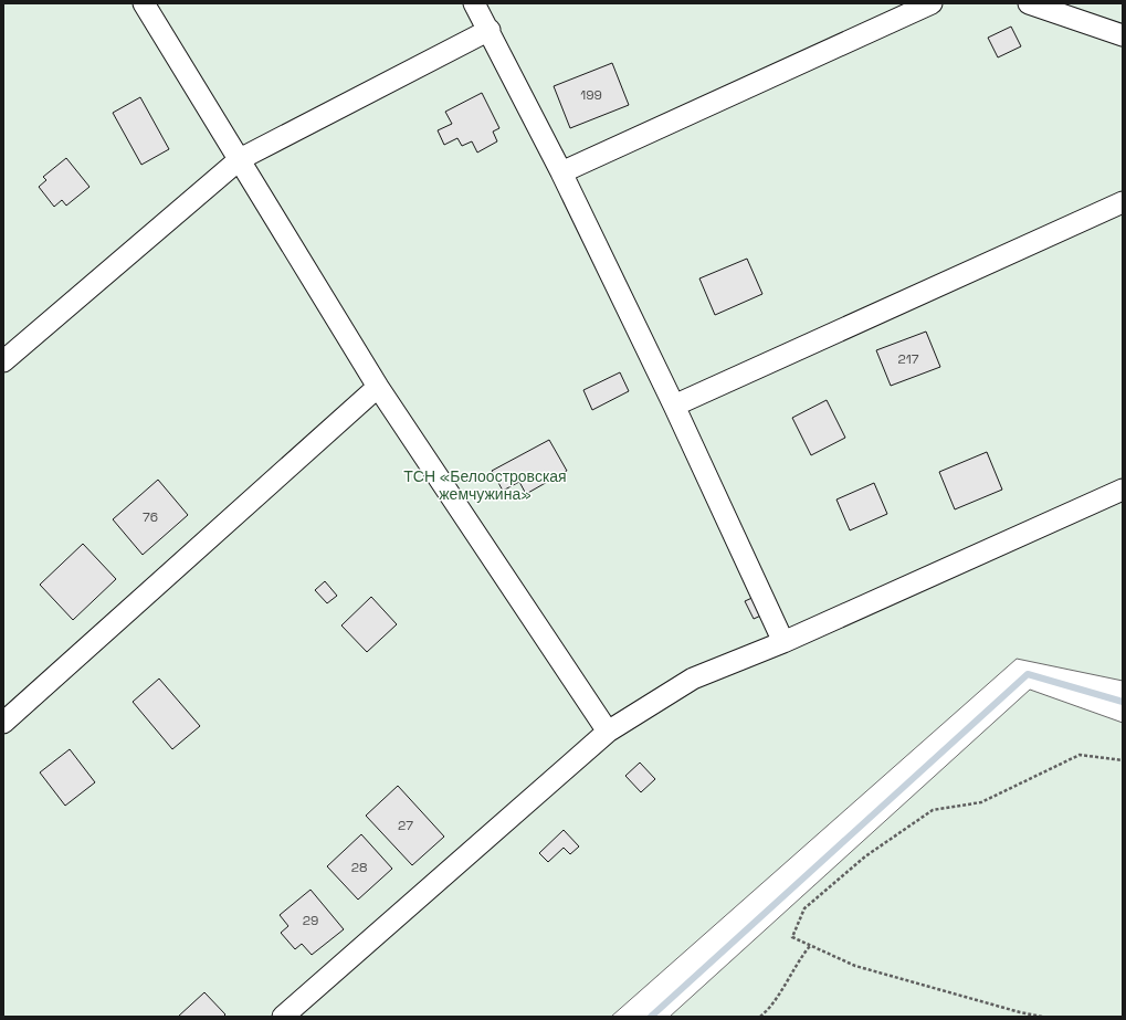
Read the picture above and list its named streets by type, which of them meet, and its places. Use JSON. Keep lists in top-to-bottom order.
{
  "parks": ["ТСН «Белоостровская жемчужина»"],
  "house_numbers": [
    "199",
    "217",
    "76",
    "27",
    "28",
    "29"
  ]
}
